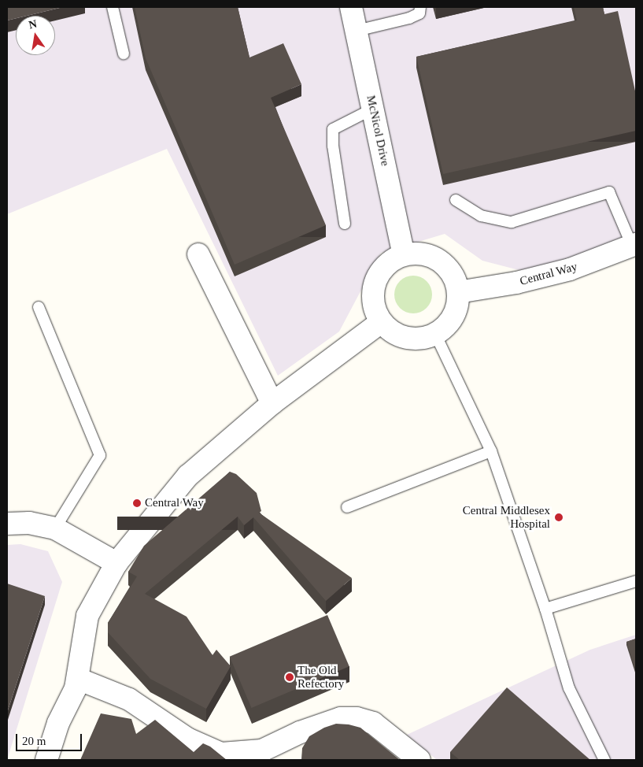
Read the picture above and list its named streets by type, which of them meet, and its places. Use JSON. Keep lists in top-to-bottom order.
{
  "streets": {
    "street": ["McNicol Drive", "Central Way"]
  },
  "crossings": [
    ["McNicol Drive", "Central Way"]
  ],
  "places": ["Central Way", "Central Middlesex Hospital", "The Old Refectory"],
  "scale_bar": "20 m",
  "north": "top"
}
